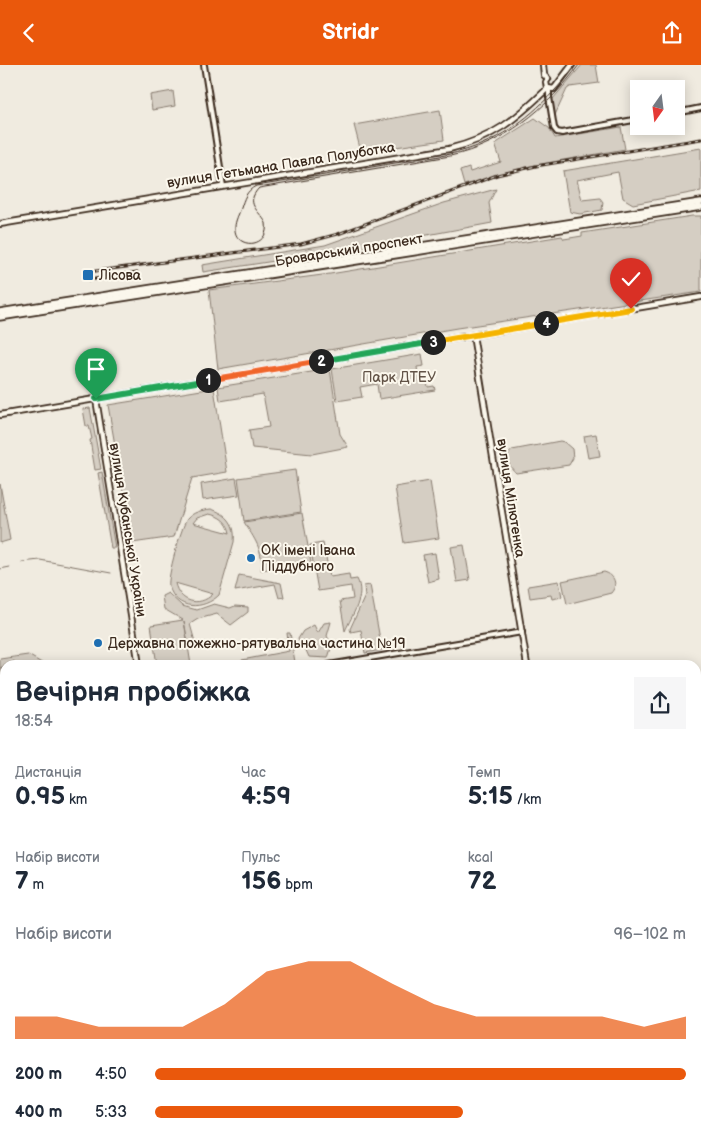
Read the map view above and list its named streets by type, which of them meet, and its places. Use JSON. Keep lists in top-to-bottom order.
{
  "streets": {
    "highway": ["Броварський проспект"],
    "street": ["вулиця Гетьмана Павла Полуботка", "вулиця Мілютенка", "вулиця Кубанської України"]
  },
  "parks": ["Парк ДТЕУ"],
  "places": {
    "transit": ["Лісова"],
    "other": ["ОК імені Івана Піддубного", "Державна пожежно-рятувальна частина №19"]
  },
  "north": "bottom",
  "page": {
    "header": "Stridr",
    "pins": [
      "4",
      "3",
      "2",
      "1"
    ],
    "heading": ["Вечірня пробіжка", "18:54"],
    "stats": [
      ["Дистанція", "0.95 km"],
      ["Час", "4:59"],
      ["Темп", "5:15 /km"],
      ["Набір висоти", "7 m"],
      ["Пульс", "156 bpm"],
      ["kcal", "72"]
    ],
    "chart": ["Набір висоти", "96–102 m"],
    "list": [
      {
        "name": "200 m",
        "note": "4:50"
      },
      {
        "name": "400 m",
        "note": "5:33"
      }
    ]
  }
}
